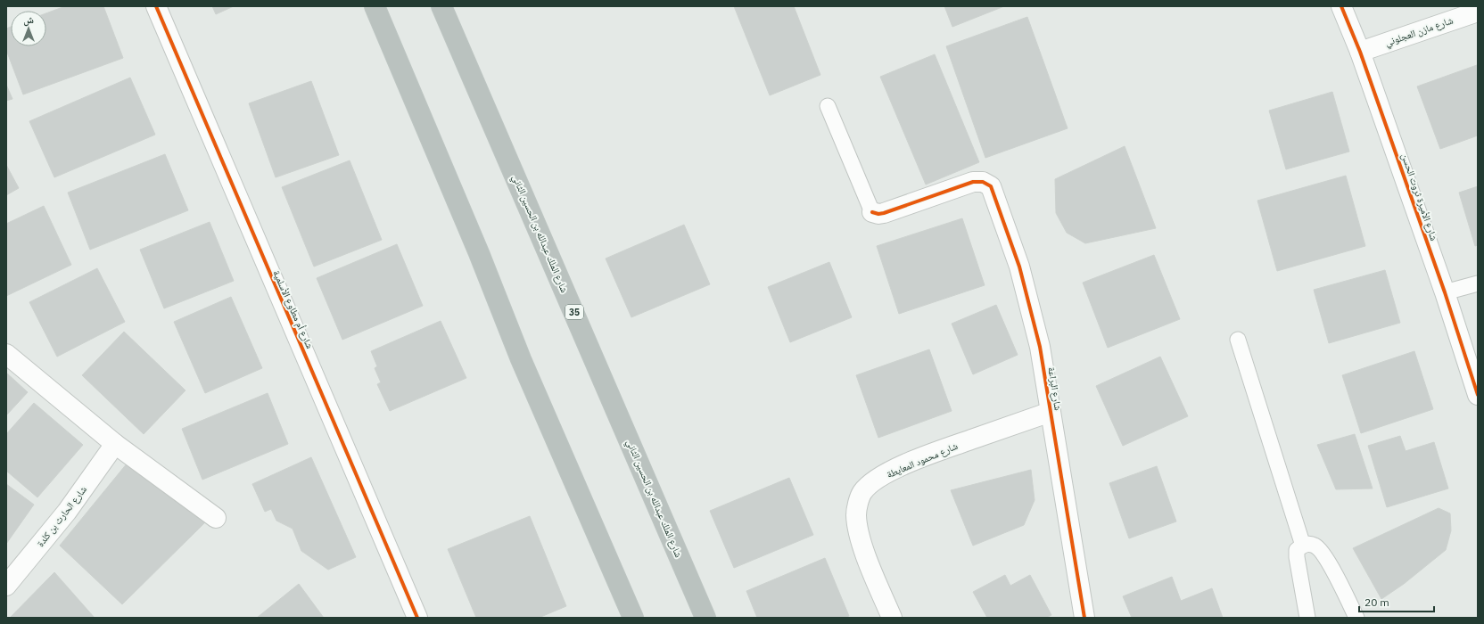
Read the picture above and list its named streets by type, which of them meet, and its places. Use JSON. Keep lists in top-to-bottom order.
{
  "streets": {
    "highway": ["شارع الملك عبدالله بن الحسين الثاني", "35"],
    "street": [
      "شارع مازن العجلوني",
      "شارع الأميرة ثروت الحسن",
      "شارع أم مطاوع الأسلمية",
      "شارع البراعة",
      "شارع محمود المعايطة",
      "شارع الحارث بن كلدة"
    ]
  },
  "crossings": [
    ["شارع مازن العجلوني", "شارع الأميرة ثروت الحسن"],
    ["شارع البراعة", "شارع محمود المعايطة"]
  ],
  "scale_bar": "20 m",
  "north": "top"
}
